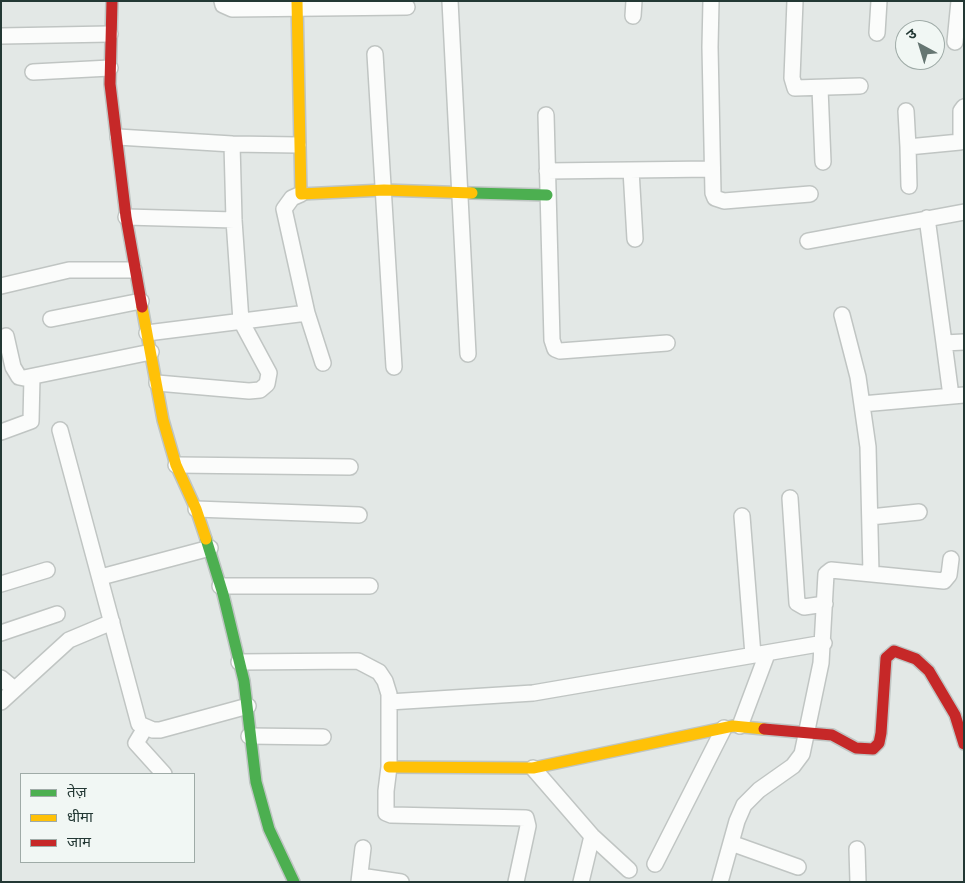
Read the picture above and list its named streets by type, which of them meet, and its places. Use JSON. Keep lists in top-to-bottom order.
{
  "legend": ["तेज़", "धीमा", "जाम"],
  "north": "top left"
}
